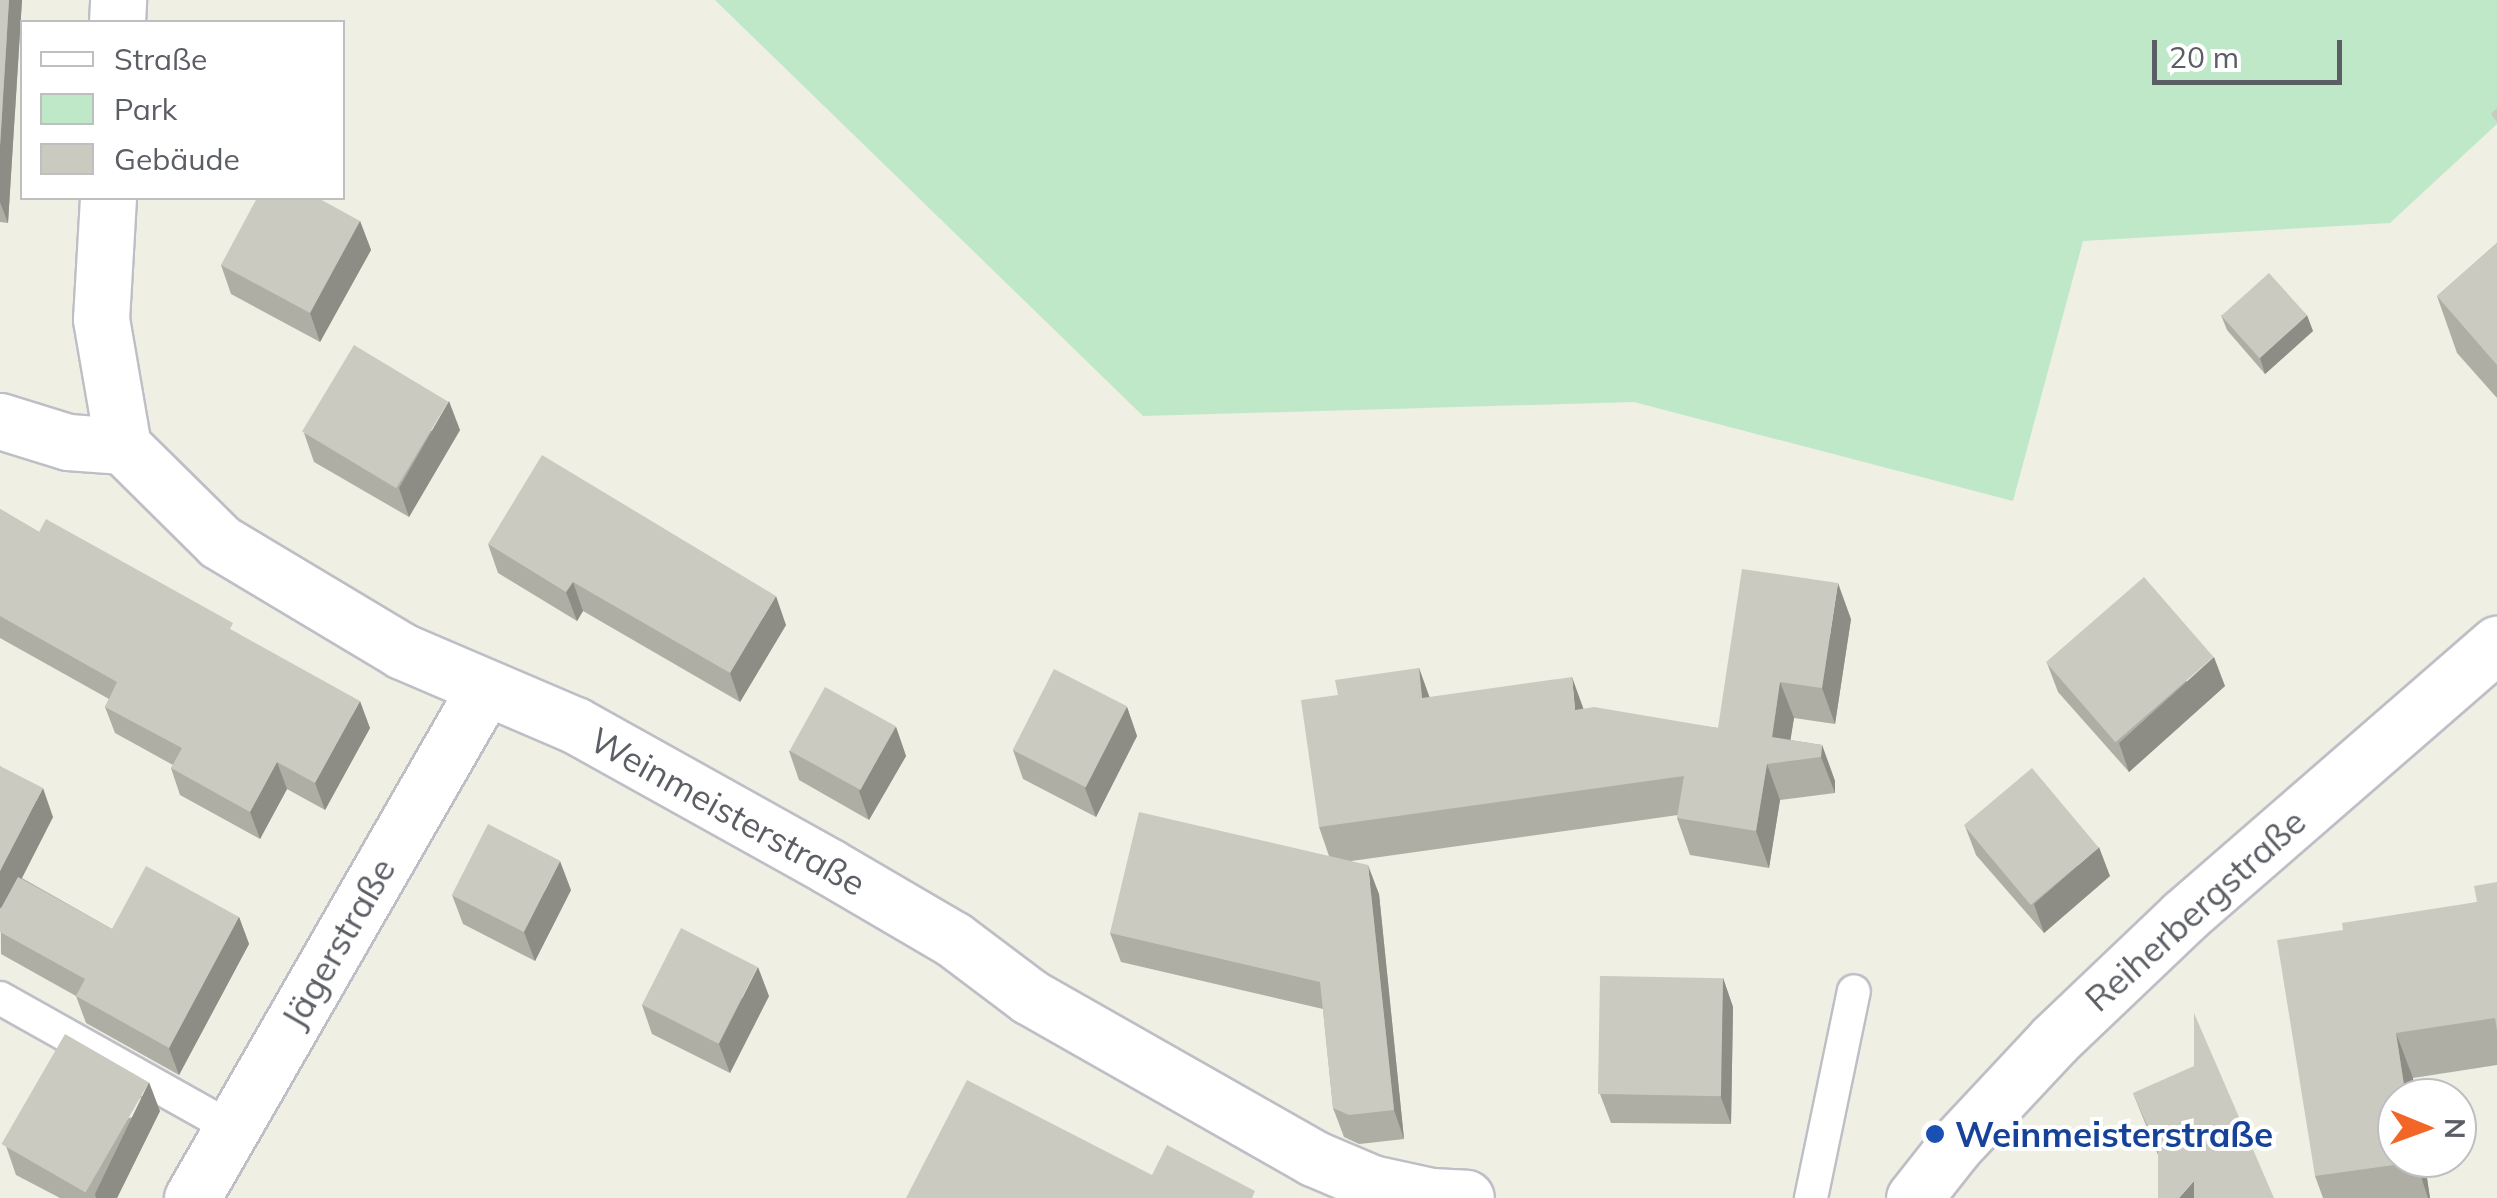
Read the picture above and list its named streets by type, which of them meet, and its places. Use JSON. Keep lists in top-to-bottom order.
{
  "streets": {
    "street": ["Weinmeisterstraße", "Reiherbergstraße", "Jägerstraße"]
  },
  "crossings": [
    ["Weinmeisterstraße", "Jägerstraße"]
  ],
  "places": ["Weinmeisterstraße"],
  "legend": ["Straße", "Park", "Gebäude"],
  "scale_bar": "20 m",
  "north": "right"
}
